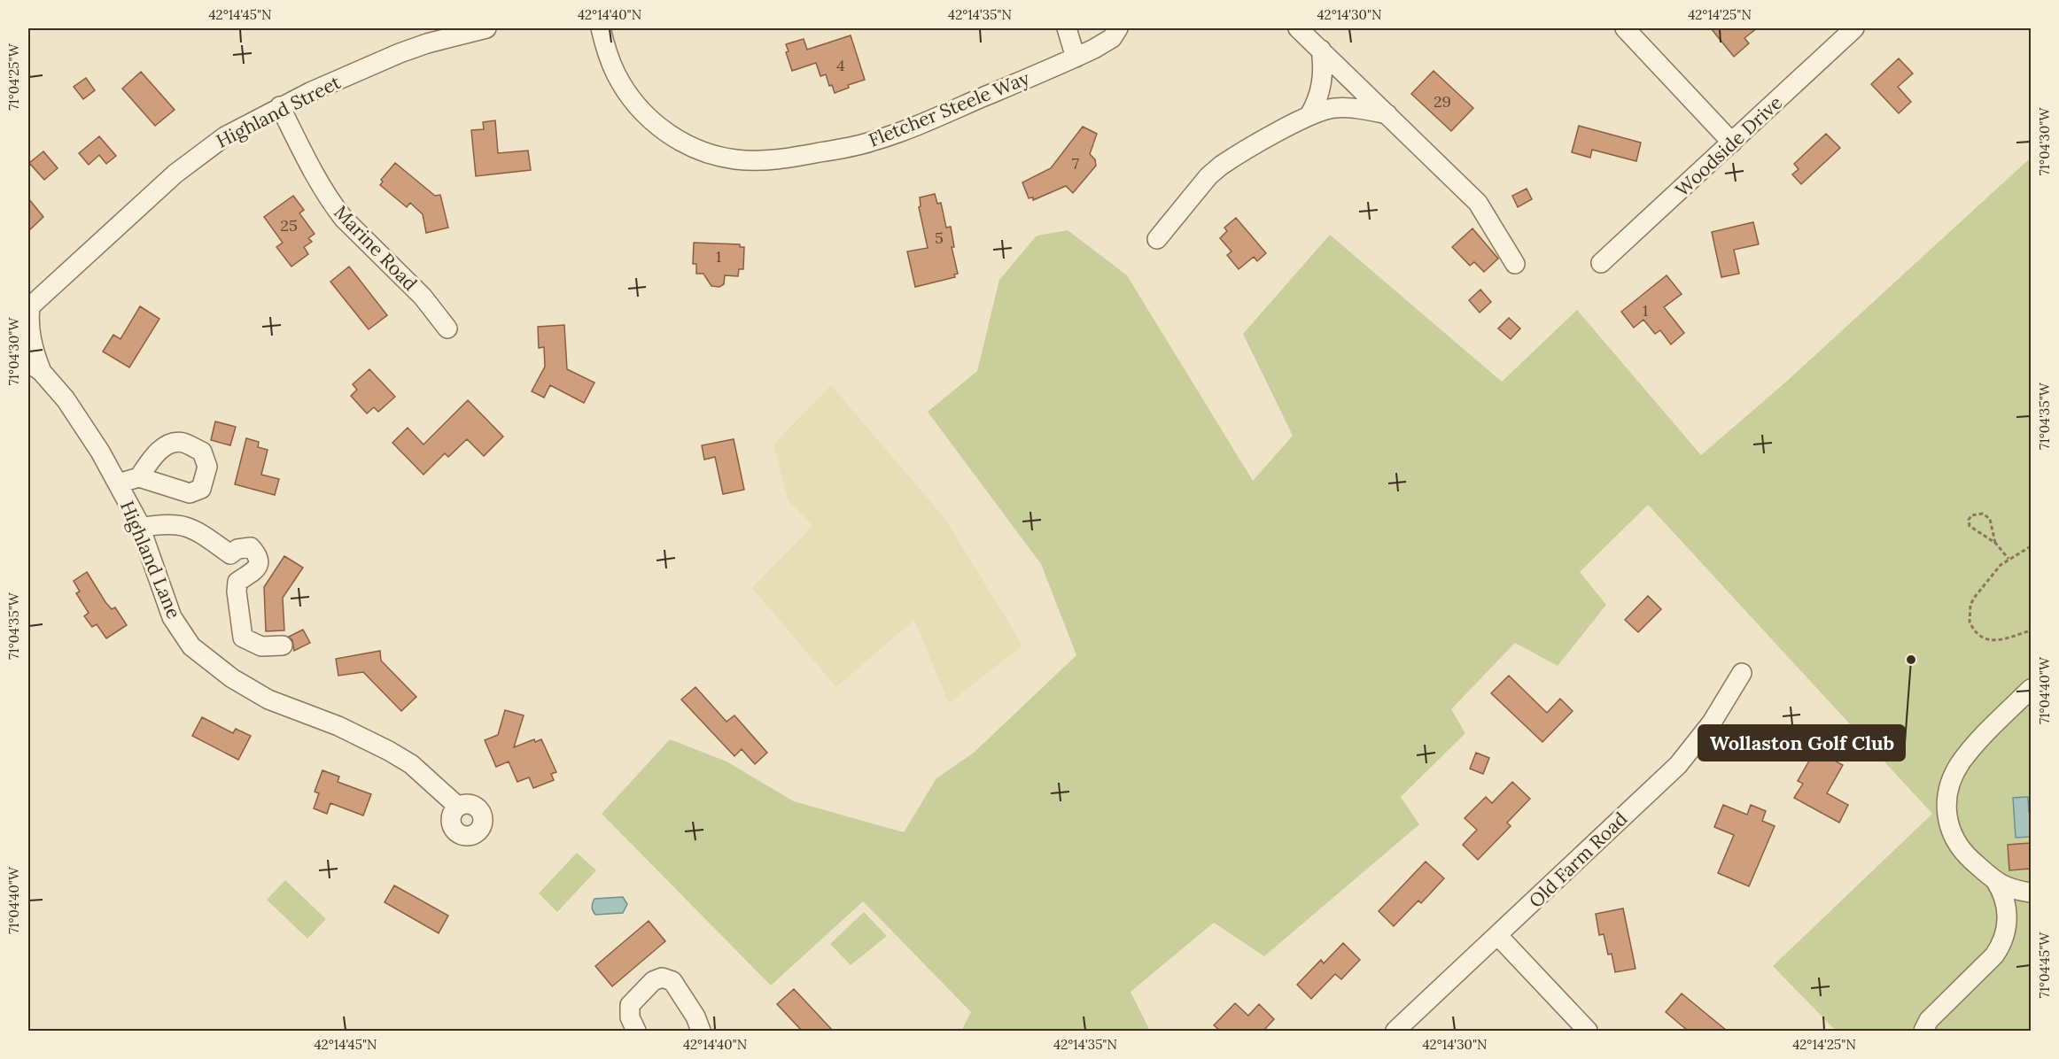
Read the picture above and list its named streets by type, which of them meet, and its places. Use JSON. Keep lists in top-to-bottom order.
{
  "streets": {
    "street": [
      "Fletcher Steele Way",
      "Highland Street",
      "Woodside Drive",
      "Marine Road",
      "Highland Lane",
      "Old Farm Road"
    ]
  },
  "crossings": [
    ["Highland Street", "Marine Road"],
    ["Highland Street", "Highland Lane"]
  ],
  "places": ["Wollaston Golf Club"],
  "house_numbers": [
    "4",
    "29",
    "7",
    "25",
    "5",
    "1",
    "1"
  ],
  "coordinates": [
    "42°14'45\"N",
    "42°14'40\"N",
    "42°14'35\"N",
    "42°14'30\"N",
    "42°14'25\"N",
    "71°04'25\"W",
    "71°04'30\"W",
    "71°04'35\"W",
    "71°04'40\"W",
    "71°04'45\"W"
  ]
}
